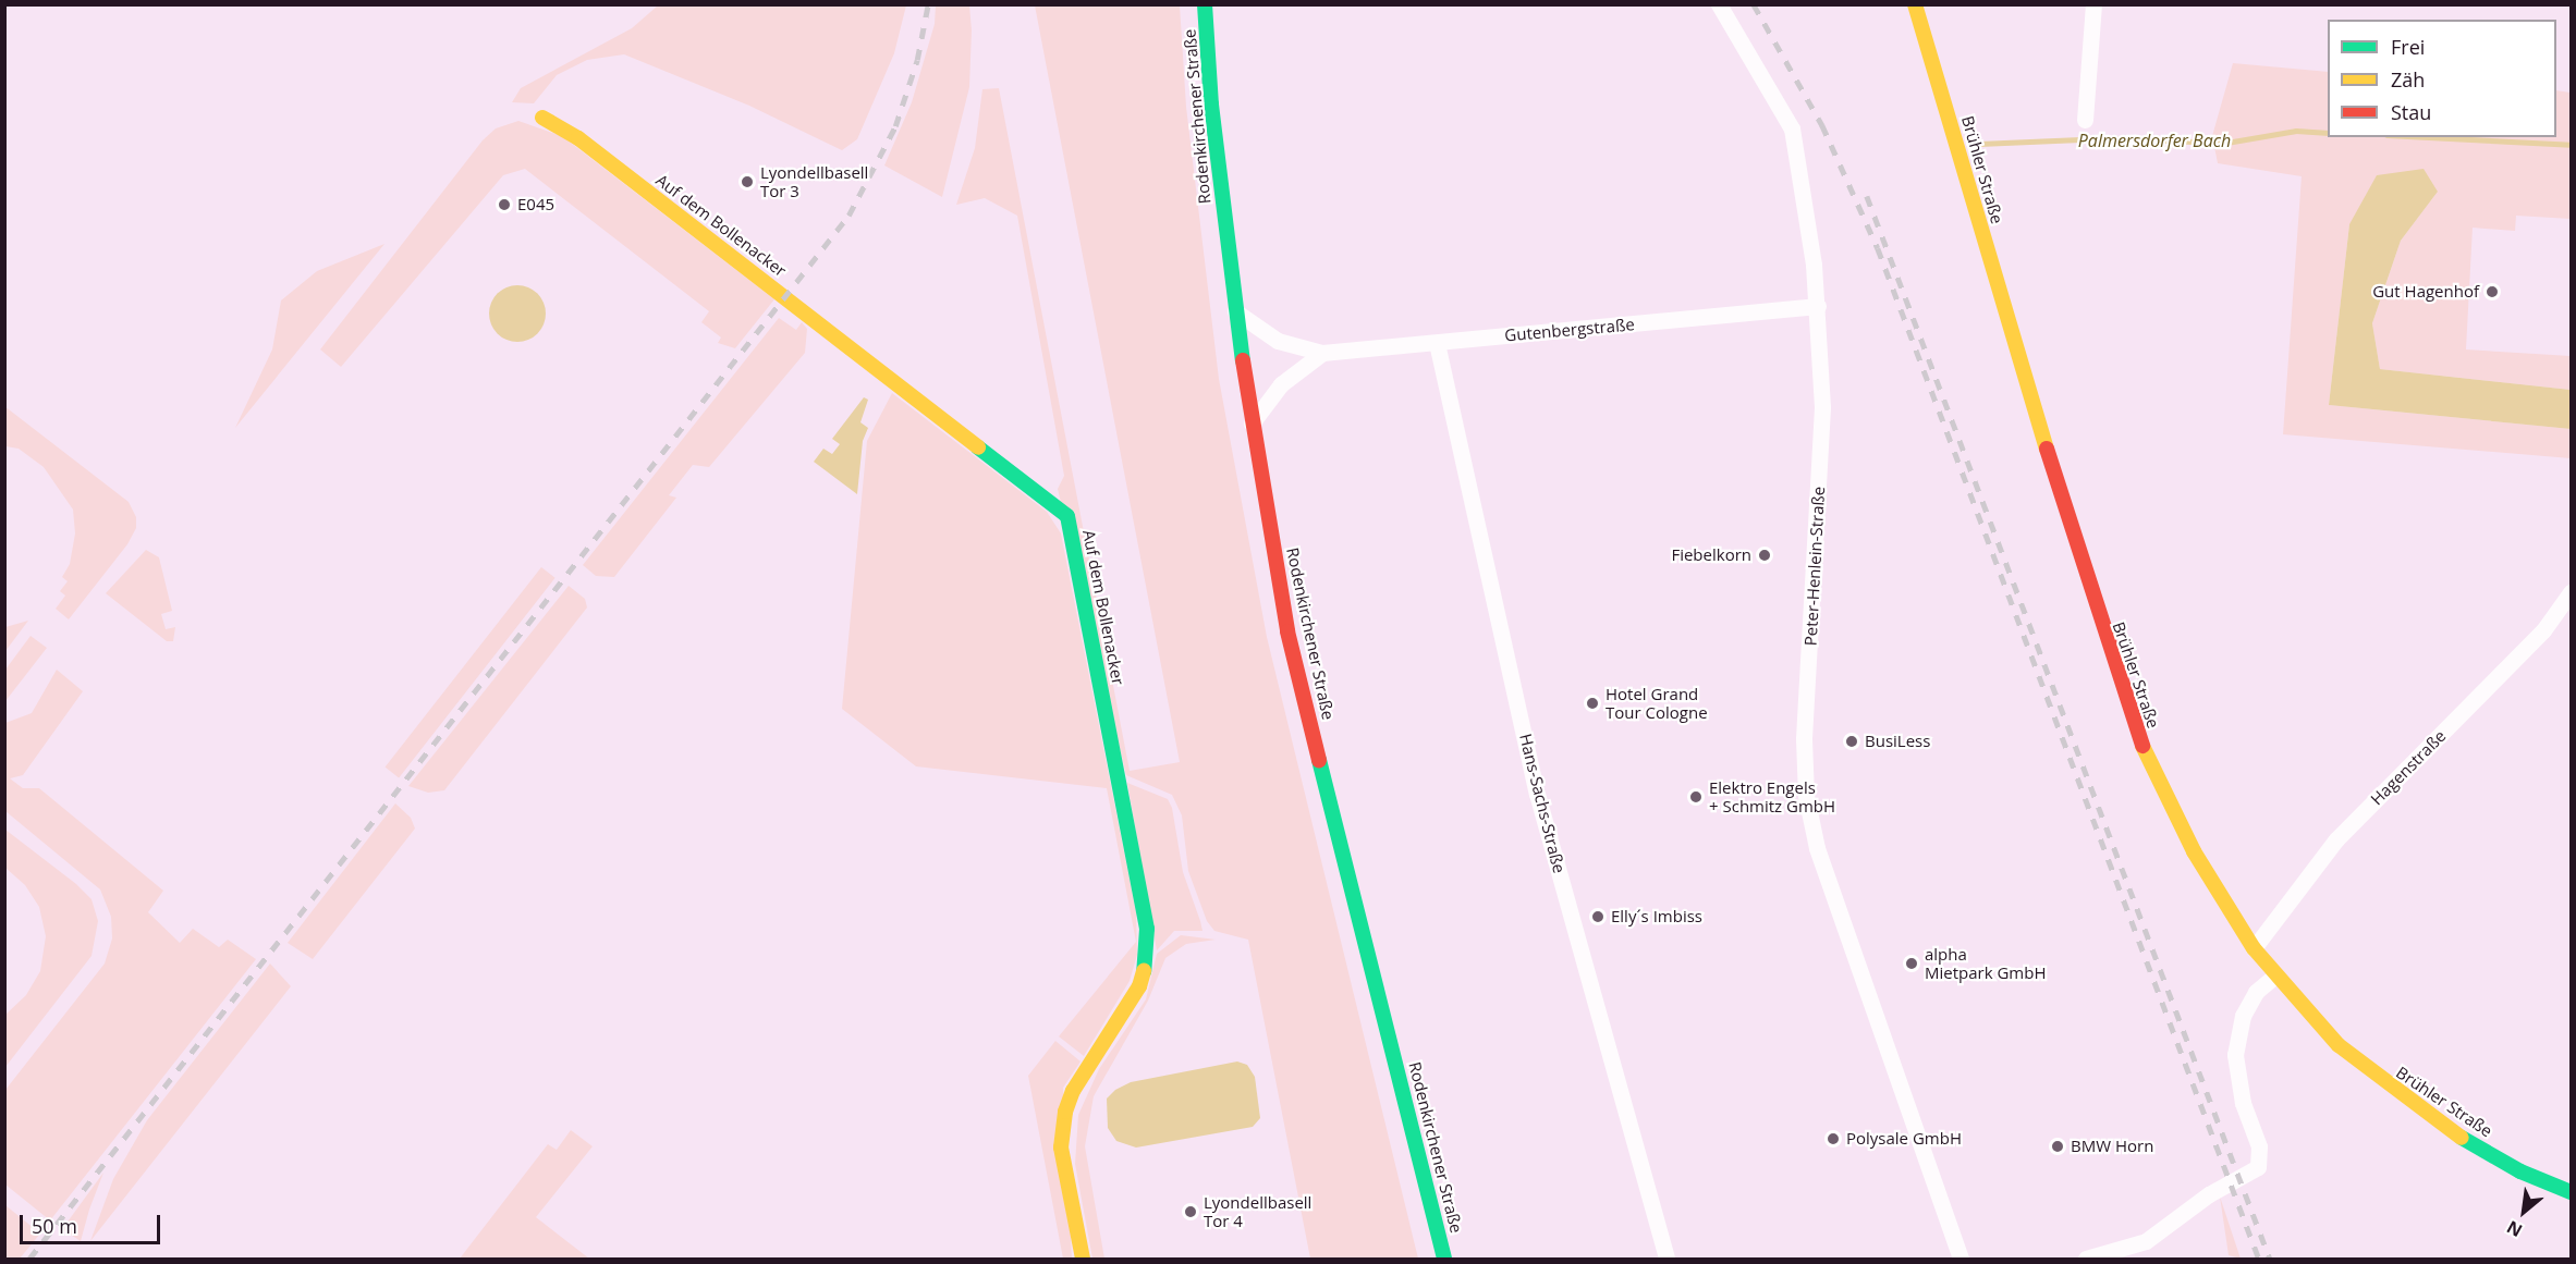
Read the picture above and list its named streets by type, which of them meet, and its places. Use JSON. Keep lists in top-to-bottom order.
{
  "streets": {
    "main road": ["Rodenkirchener Straße", "Brühler Straße", "Auf dem Bollenacker"],
    "street": [
      "Gutenbergstraße",
      "Peter-Henlein-Straße",
      "Hagenstraße",
      "Hans-Sachs-Straße"
    ]
  },
  "crossings": [
    ["Brühler Straße", "Hagenstraße"],
    ["Gutenbergstraße", "Peter-Henlein-Straße"],
    ["Gutenbergstraße", "Hans-Sachs-Straße"]
  ],
  "water": ["Palmersdorfer Bach"],
  "places": [
    "Lyondellbasell Tor 3",
    "E045",
    "Gut Hagenhof",
    "Fiebelkorn",
    "Hotel Grand Tour Cologne",
    "BusiLess",
    "Elektro Engels + Schmitz GmbH",
    "Elly´s Imbiss",
    "alpha Mietpark GmbH",
    "Polysale GmbH",
    "BMW Horn",
    "Lyondellbasell Tor 4"
  ],
  "legend": ["Frei", "Zäh", "Stau"],
  "scale_bar": "50 m",
  "north": "bottom left"
}
